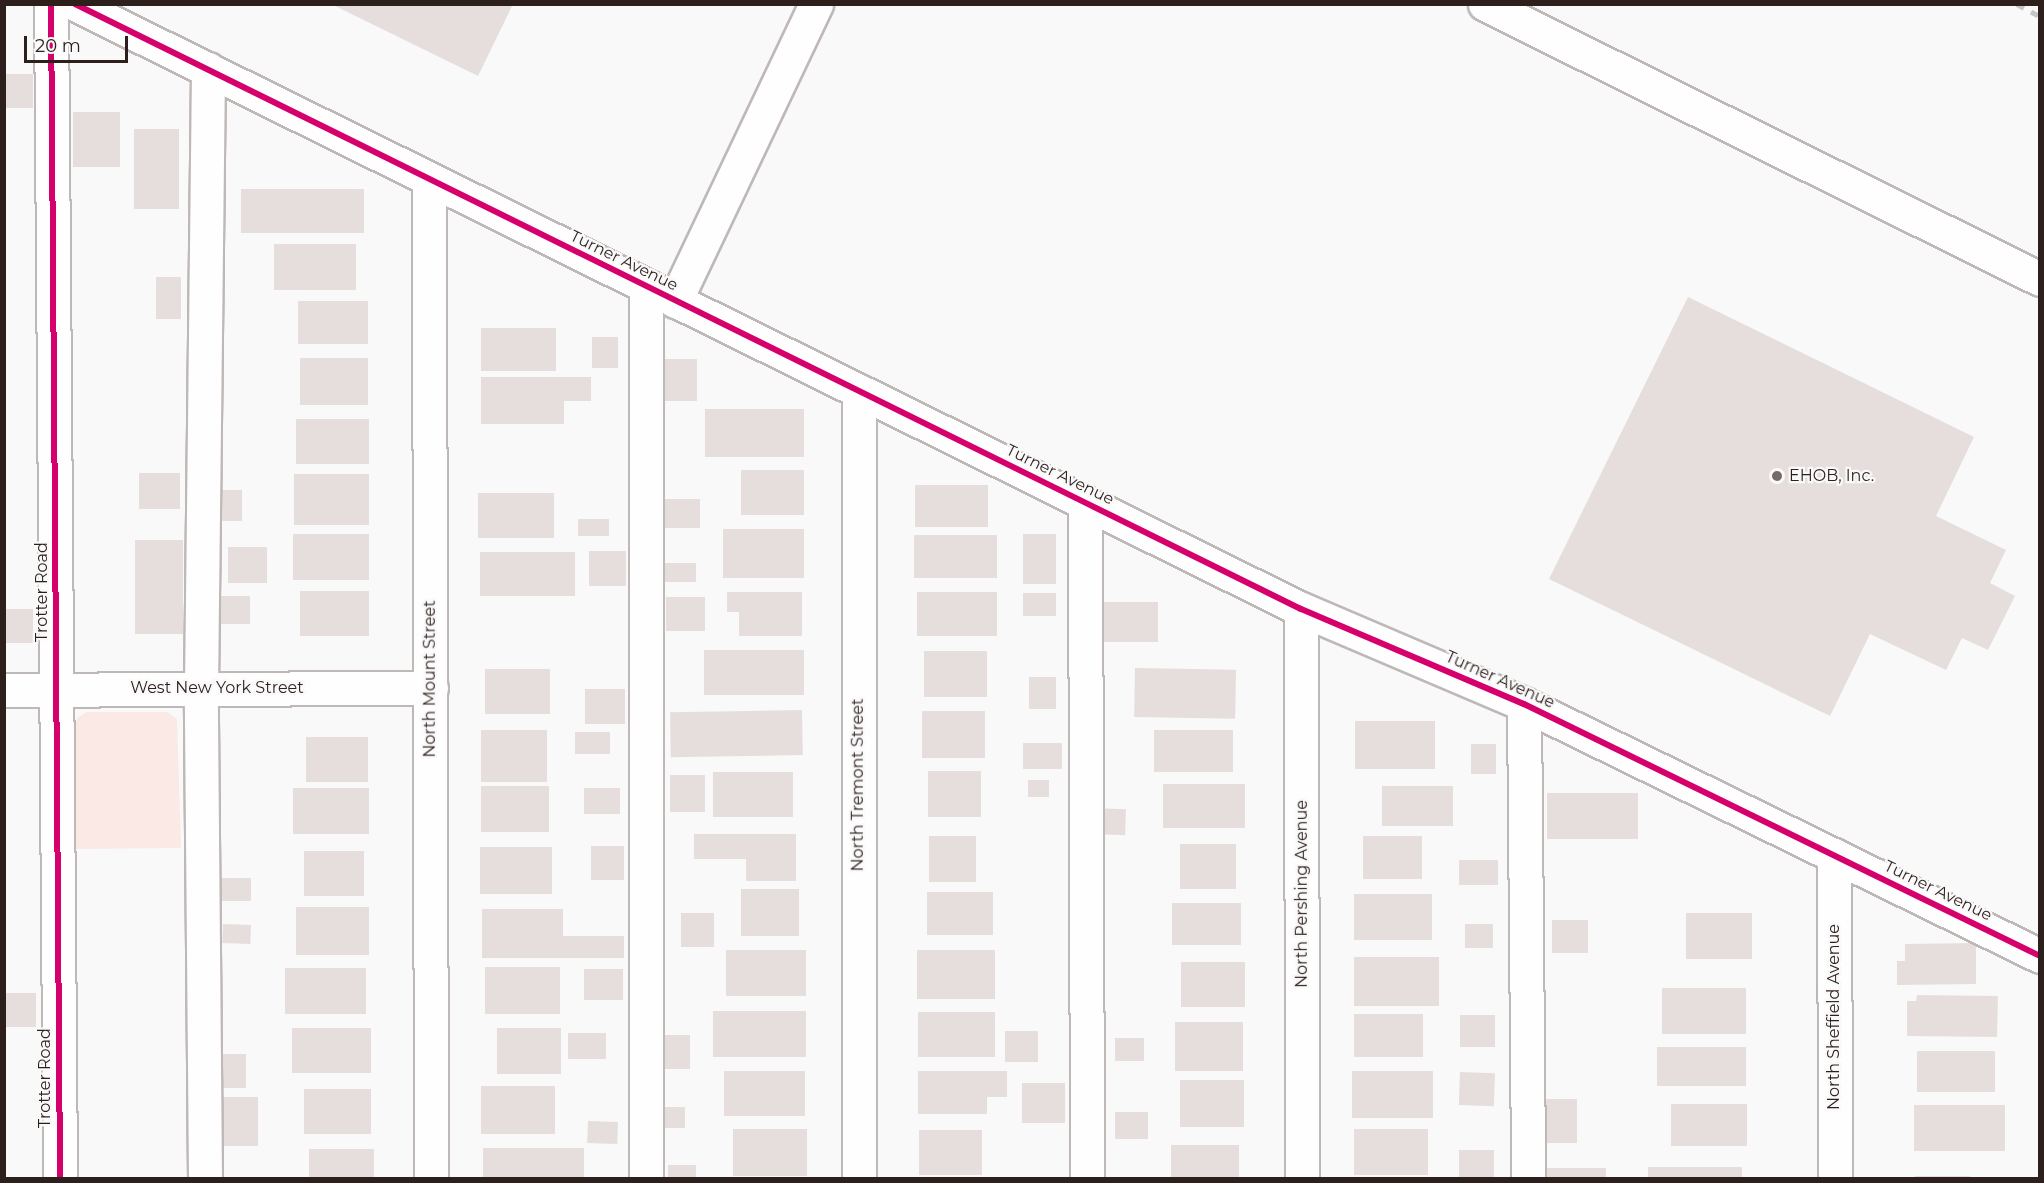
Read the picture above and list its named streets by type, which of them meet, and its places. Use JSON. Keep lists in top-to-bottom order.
{
  "streets": {
    "street": [
      "Turner Avenue",
      "Trotter Road",
      "North Mount Street",
      "West New York Street",
      "North Tremont Street",
      "North Pershing Avenue",
      "North Sheffield Avenue"
    ]
  },
  "crossings": [
    ["Turner Avenue", "North Mount Street"],
    ["Turner Avenue", "North Tremont Street"],
    ["Turner Avenue", "North Pershing Avenue"],
    ["Turner Avenue", "North Sheffield Avenue"],
    ["Trotter Road", "West New York Street"],
    ["North Mount Street", "West New York Street"]
  ],
  "places": ["EHOB, Inc."],
  "scale_bar": "20 m"
}
